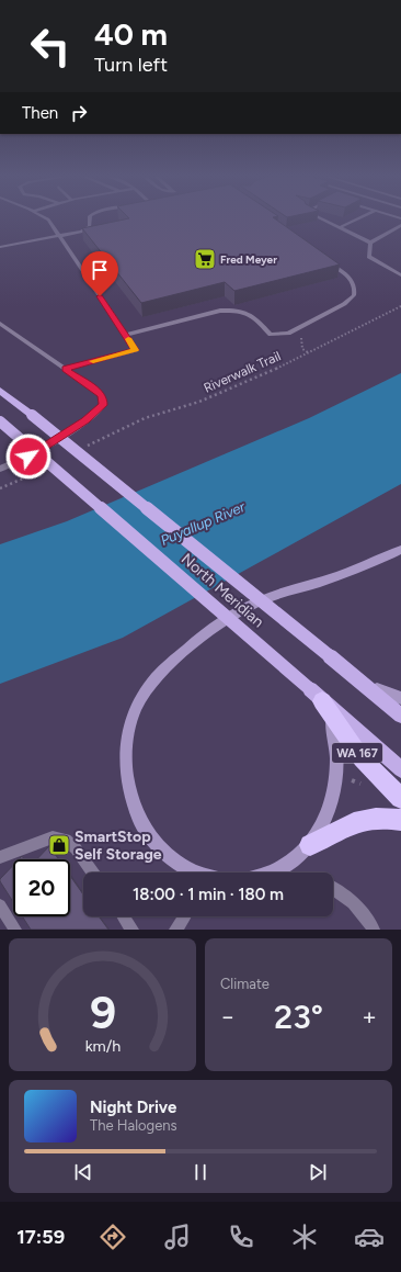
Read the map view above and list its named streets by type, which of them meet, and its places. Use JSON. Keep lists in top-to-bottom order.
{
  "streets": {
    "highway": ["WA 167"],
    "main road": ["North Meridian"],
    "path": ["Riverwalk Trail"]
  },
  "crossings": [
    ["North Meridian", "WA 167"]
  ],
  "water": ["Puyallup River"],
  "places": {
    "supermarket": ["Fred Meyer"],
    "shop": ["SmartStop Self Storage"]
  },
  "page": {
    "turn": ["40 m", "Turn left"],
    "then": "Then",
    "limit": "20",
    "trip": "18:00 · 1 min · 180 m",
    "tile": "Climate",
    "heat": ["−", "23°", "+"],
    "song": ["Night Drive", "The Halogens"],
    "tabs": "17:59",
    "gauge": ["9", "km/h"]
  }
}
